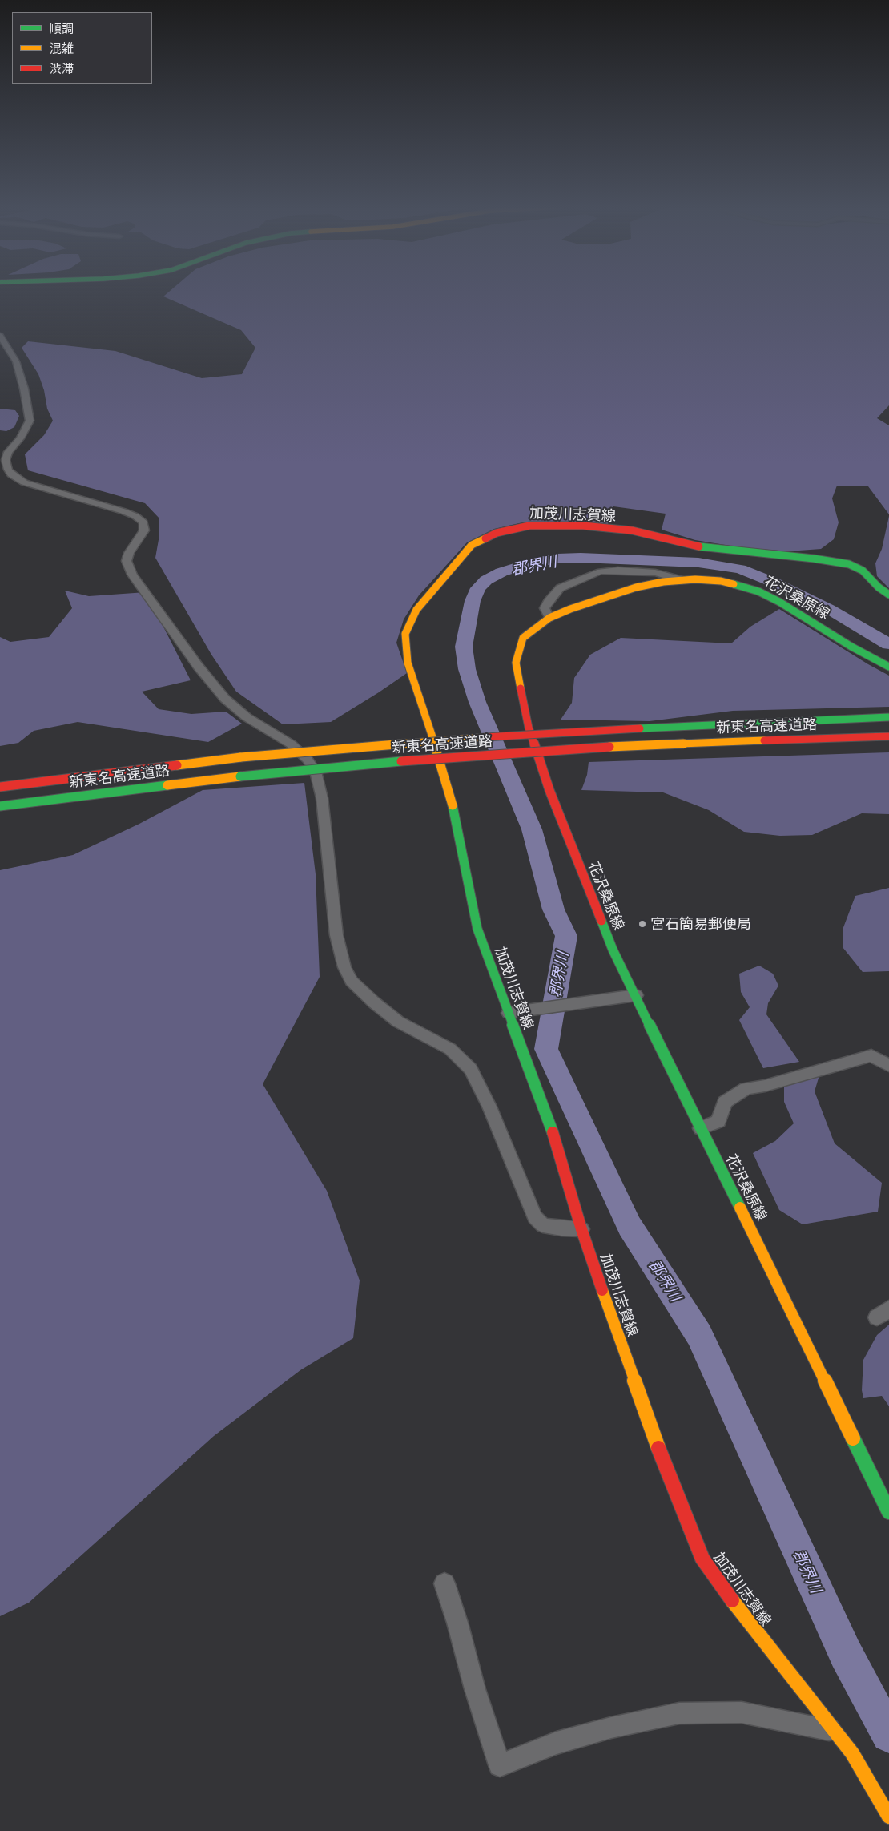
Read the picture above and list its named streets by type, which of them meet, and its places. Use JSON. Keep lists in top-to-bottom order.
{
  "streets": {
    "main road": ["加茂川志賀線", "花沢桑原線", "新東名高速道路"]
  },
  "water": ["郡界川"],
  "places": ["宮石簡易郵便局"],
  "legend": ["順調", "混雑", "渋滞"]
}
